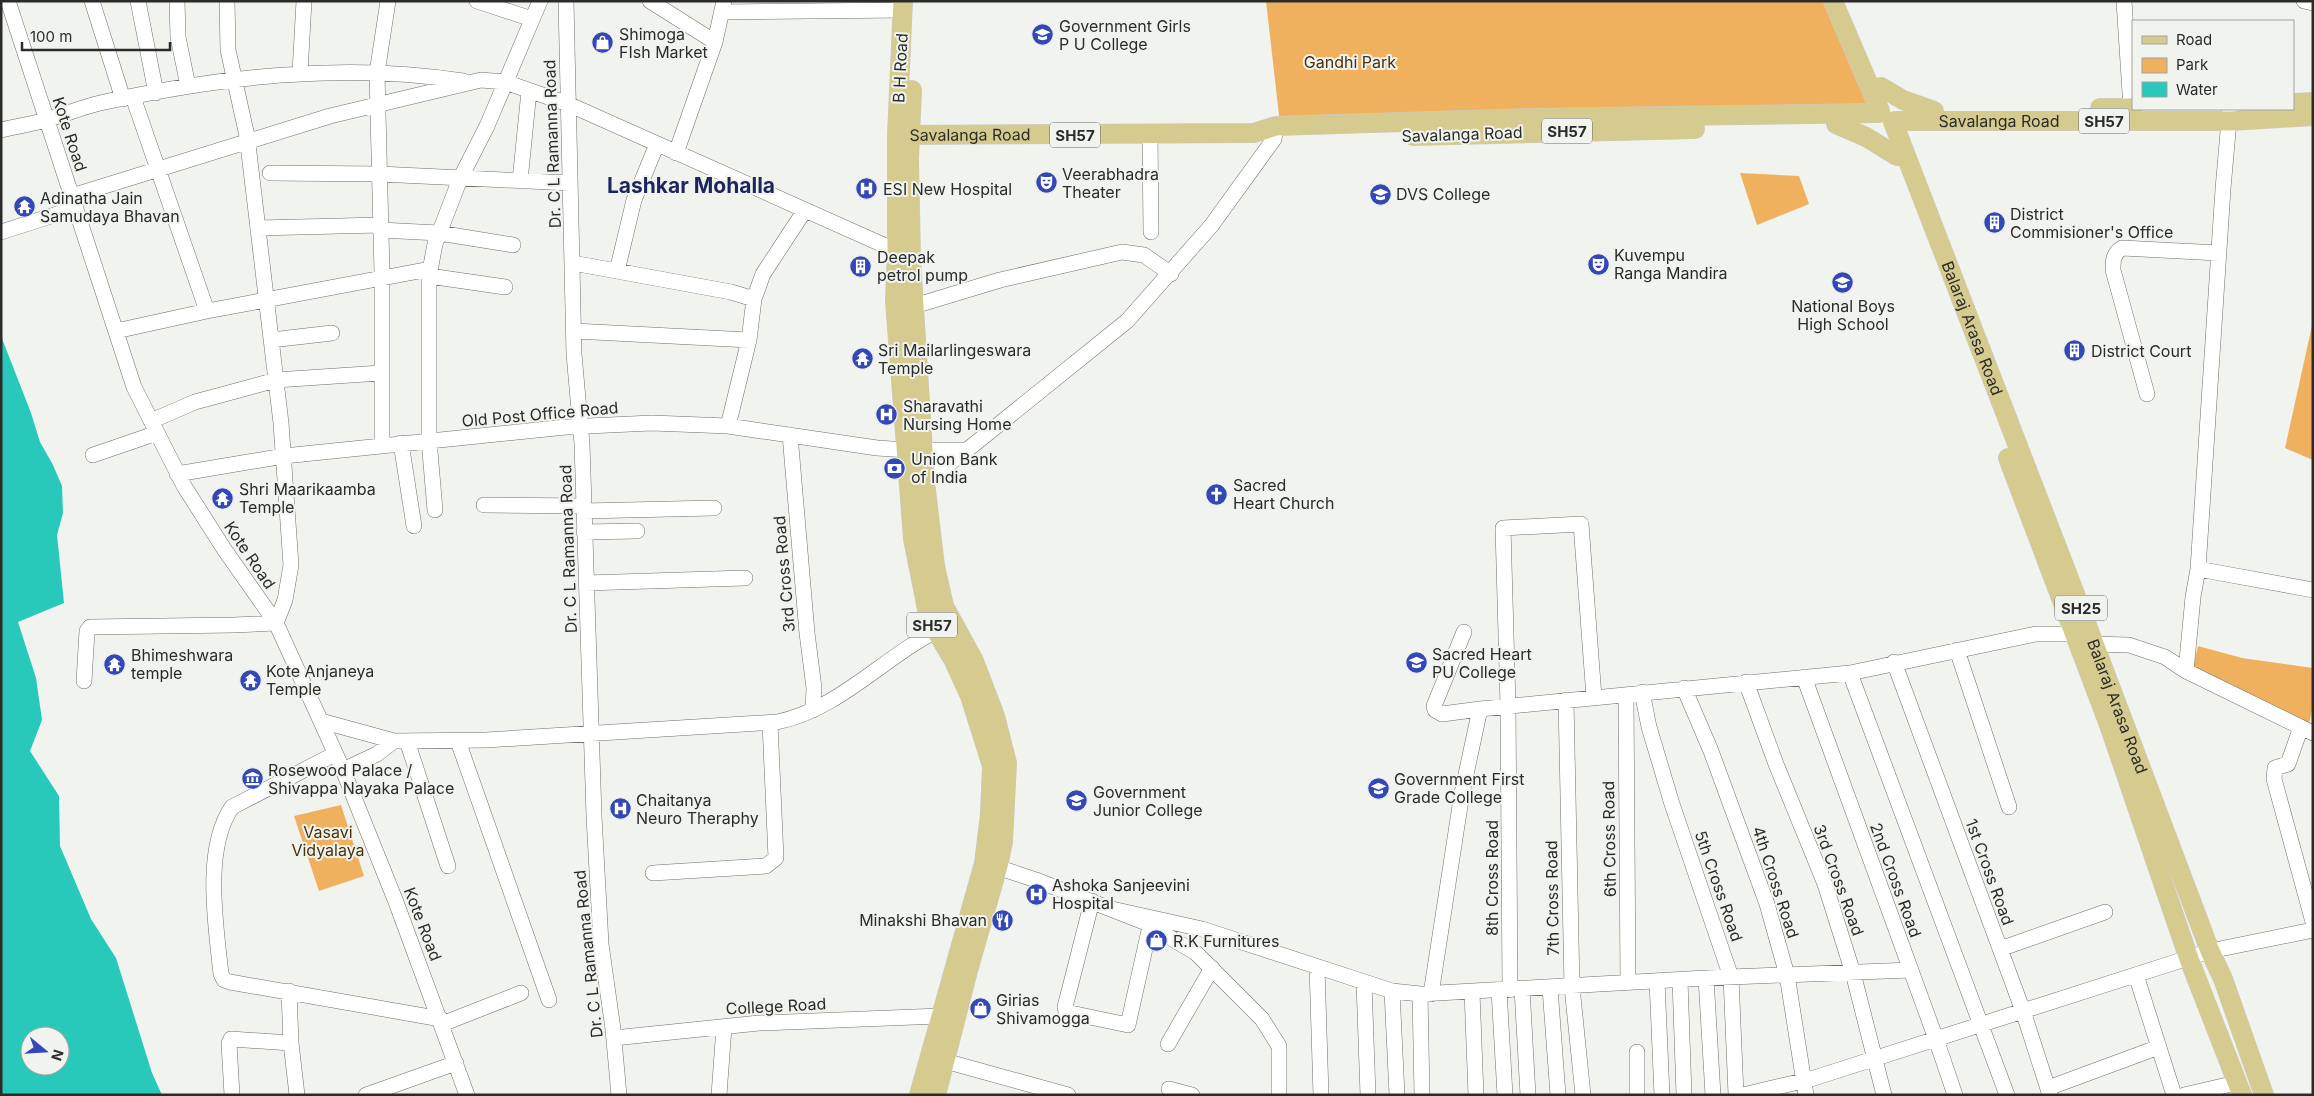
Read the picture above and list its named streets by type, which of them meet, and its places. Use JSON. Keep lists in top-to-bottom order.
{
  "streets": {
    "main road": [
      "SH57",
      "Savalanga Road",
      "Balaraj Arasa Road",
      "SH25"
    ],
    "street": [
      "Kote Road",
      "Dr. C L Ramanna Road",
      "Old Post Office Road",
      "3rd Cross Road",
      "6th Cross Road",
      "1st Cross Road",
      "8th Cross Road",
      "2nd Cross Road",
      "4th Cross Road",
      "5th Cross Road",
      "7th Cross Road",
      "College Road"
    ]
  },
  "crossings": [
    ["SH57", "Savalanga Road"],
    ["SH57", "Old Post Office Road"],
    ["SH57", "College Road"],
    ["Savalanga Road", "Balaraj Arasa Road"],
    ["Kote Road", "Old Post Office Road"],
    ["Dr. C L Ramanna Road", "Old Post Office Road"],
    ["Dr. C L Ramanna Road", "College Road"],
    ["Old Post Office Road", "3rd Cross Road"]
  ],
  "districts": ["Lashkar Mohalla"],
  "parks": ["Gandhi Park", "Vasavi Vidyalaya"],
  "places": {
    "school or university": [
      "Government Girls P U College",
      "DVS College",
      "National Boys High School",
      "Sacred Heart PU College",
      "Government First Grade College",
      "Government Junior College"
    ],
    "shop": ["Shimoga FIsh Market", "R.K Furnitures", "Girias Shivamogga"],
    "theatre": ["Veerabhadra Theater", "Kuvempu Ranga Mandira"],
    "hospital": [
      "ESI New Hospital",
      "Sharavathi Nursing Home",
      "Chaitanya Neuro Theraphy",
      "Ashoka Sanjeevini Hospital"
    ],
    "temple": [
      "Adinatha Jain Samudaya Bhavan",
      "Sri Mailarlingeswara Temple",
      "Shri Maarikaamba Temple",
      "Bhimeshwara temple",
      "Kote Anjaneya Temple"
    ],
    "building": ["District Commisioner's Office", "Deepak petrol pump", "District Court"],
    "bank": ["Union Bank of India"],
    "church": ["Sacred Heart Church"],
    "museum": ["Rosewood Palace / Shivappa Nayaka Palace"],
    "restaurant": ["Minakshi Bhavan"]
  },
  "legend": ["Road", "Park", "Water"],
  "scale_bar": "100 m",
  "north": "right"
}
